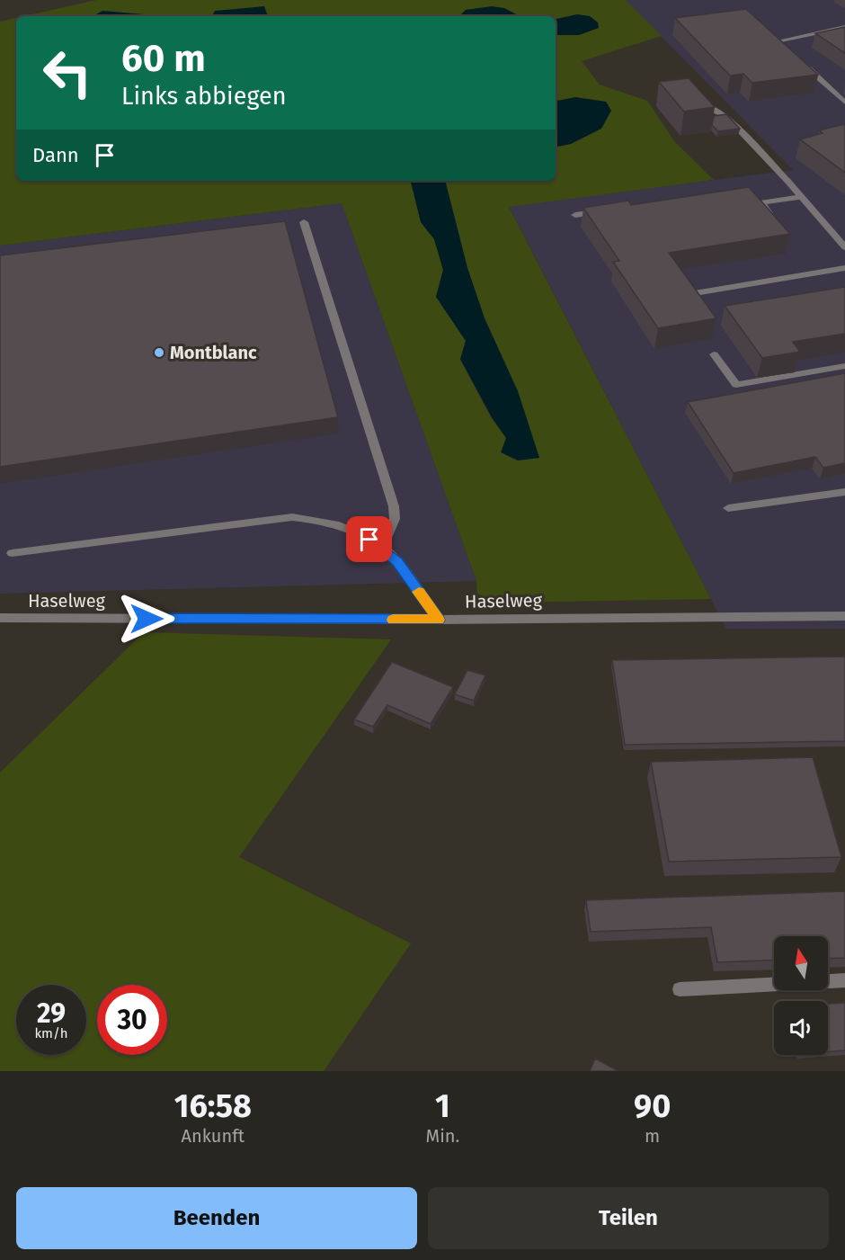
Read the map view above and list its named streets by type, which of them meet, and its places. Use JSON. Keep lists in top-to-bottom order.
{
  "streets": {
    "street": ["Haselweg"]
  },
  "places": ["Montblanc"],
  "north": "top",
  "page": {
    "turn": ["60 m", "Links abbiegen"],
    "then": "Dann",
    "speed": "29 km/h",
    "limit": "30",
    "eta": [
      "16:58",
      "Ankunft",
      "1",
      "Min.",
      "90",
      "m"
    ],
    "buttons": ["Beenden", "Teilen"]
  }
}
